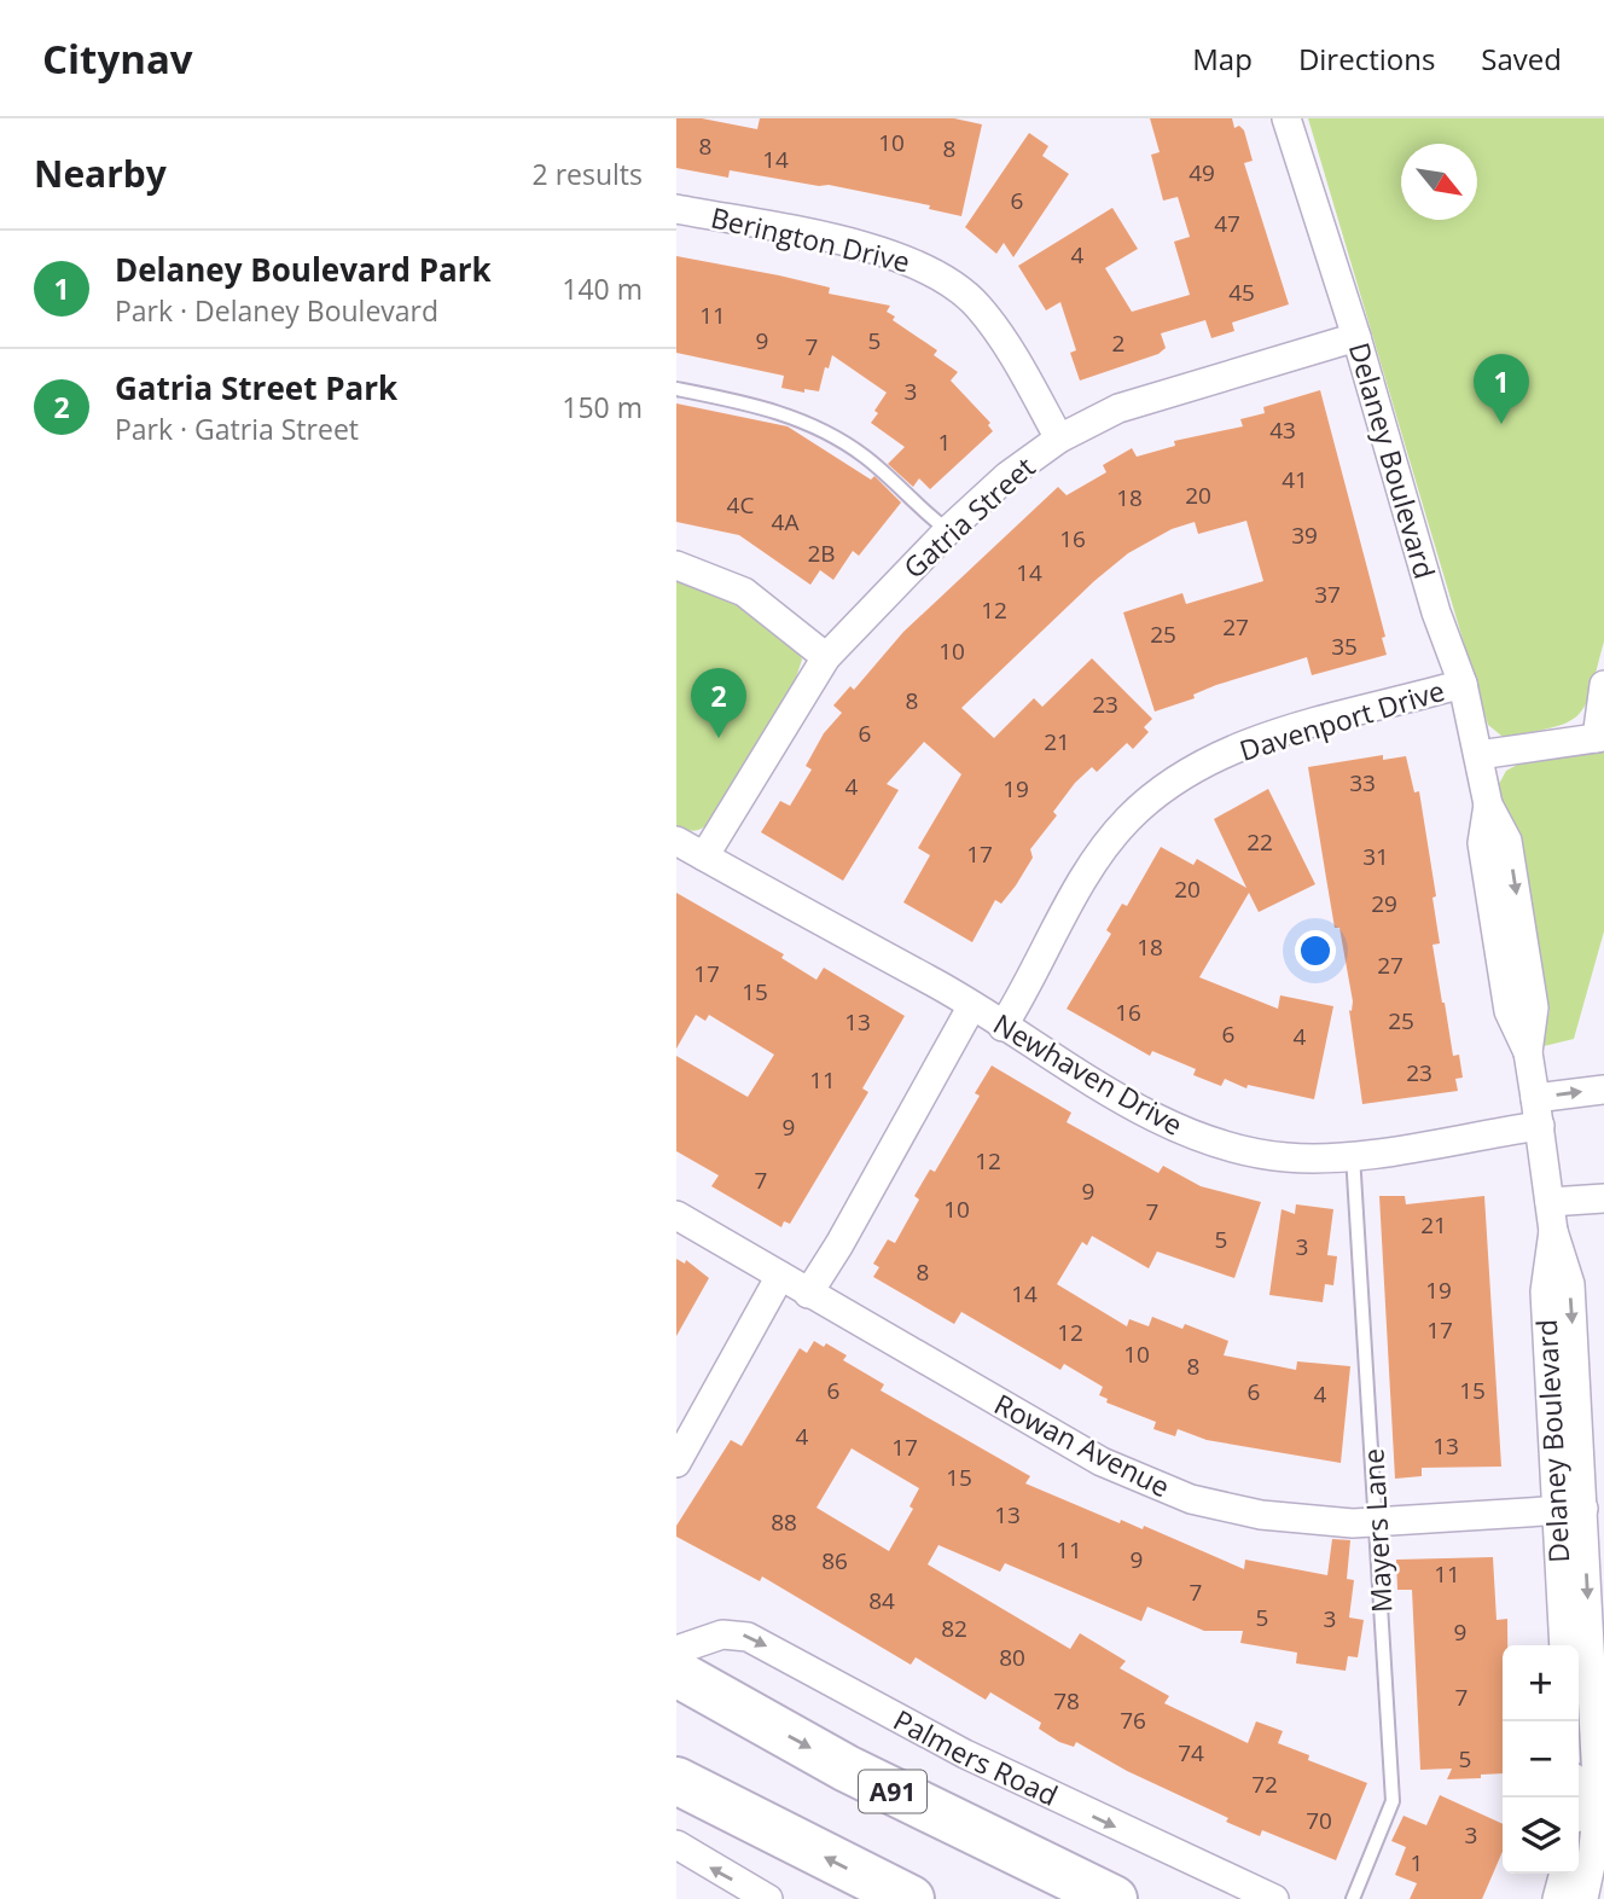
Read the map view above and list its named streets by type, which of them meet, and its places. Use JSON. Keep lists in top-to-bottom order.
{
  "streets": {
    "highway": ["A91"],
    "street": [
      "Berington Drive",
      "Delaney Boulevard",
      "Gatria Street",
      "Davenport Drive",
      "Newhaven Drive",
      "Rowan Avenue",
      "Palmers Road"
    ],
    "lane": ["Mayers Lane"]
  },
  "crossings": [
    ["Berington Drive", "Gatria Street"],
    ["Delaney Boulevard", "Gatria Street"],
    ["Delaney Boulevard", "Davenport Drive"],
    ["Delaney Boulevard", "Newhaven Drive"],
    ["Delaney Boulevard", "Rowan Avenue"],
    ["Gatria Street", "Newhaven Drive"],
    ["Davenport Drive", "Newhaven Drive"],
    ["Newhaven Drive", "Mayers Lane"],
    ["Rowan Avenue", "Mayers Lane"]
  ],
  "one_way": ["Palmers Road"],
  "house_numbers": [
    "10",
    "8",
    "8",
    "14",
    "49",
    "6",
    "47",
    "4",
    "45",
    "11",
    "9",
    "5",
    "2",
    "7",
    "3",
    "43",
    "1",
    "41",
    "20",
    "18",
    "4C",
    "4A",
    "39",
    "16",
    "2B",
    "14",
    "37",
    "12",
    "27",
    "25",
    "35",
    "10",
    "8",
    "23",
    "6",
    "21",
    "33",
    "4",
    "19",
    "22",
    "17",
    "31",
    "20",
    "29",
    "18",
    "27",
    "17",
    "15",
    "16",
    "25",
    "13",
    "6",
    "4",
    "23",
    "11",
    "9",
    "12",
    "7",
    "9",
    "10",
    "7",
    "21",
    "5",
    "3",
    "8",
    "19",
    "14",
    "17",
    "12",
    "10",
    "8",
    "6",
    "15",
    "6",
    "4",
    "4",
    "13",
    "17",
    "15",
    "13",
    "88",
    "11",
    "9",
    "86",
    "11",
    "7",
    "84",
    "5",
    "3",
    "82",
    "9",
    "80",
    "7",
    "78",
    "76",
    "74",
    "5",
    "72",
    "70",
    "3",
    "1"
  ],
  "north": "bottom right",
  "page": {
    "header": "Citynav",
    "nav": ["Map", "Directions", "Saved"],
    "heading": ["Nearby", "2 results"],
    "list": [
      {
        "mark": "1",
        "name": "Delaney Boulevard Park",
        "note": "Park · Delaney Boulevard",
        "value": "140 m"
      },
      {
        "mark": "2",
        "name": "Gatria Street Park",
        "note": "Park · Gatria Street",
        "value": "150 m"
      }
    ],
    "pins": ["1", "2"],
    "map_buttons": ["+", "−"]
  }
}
